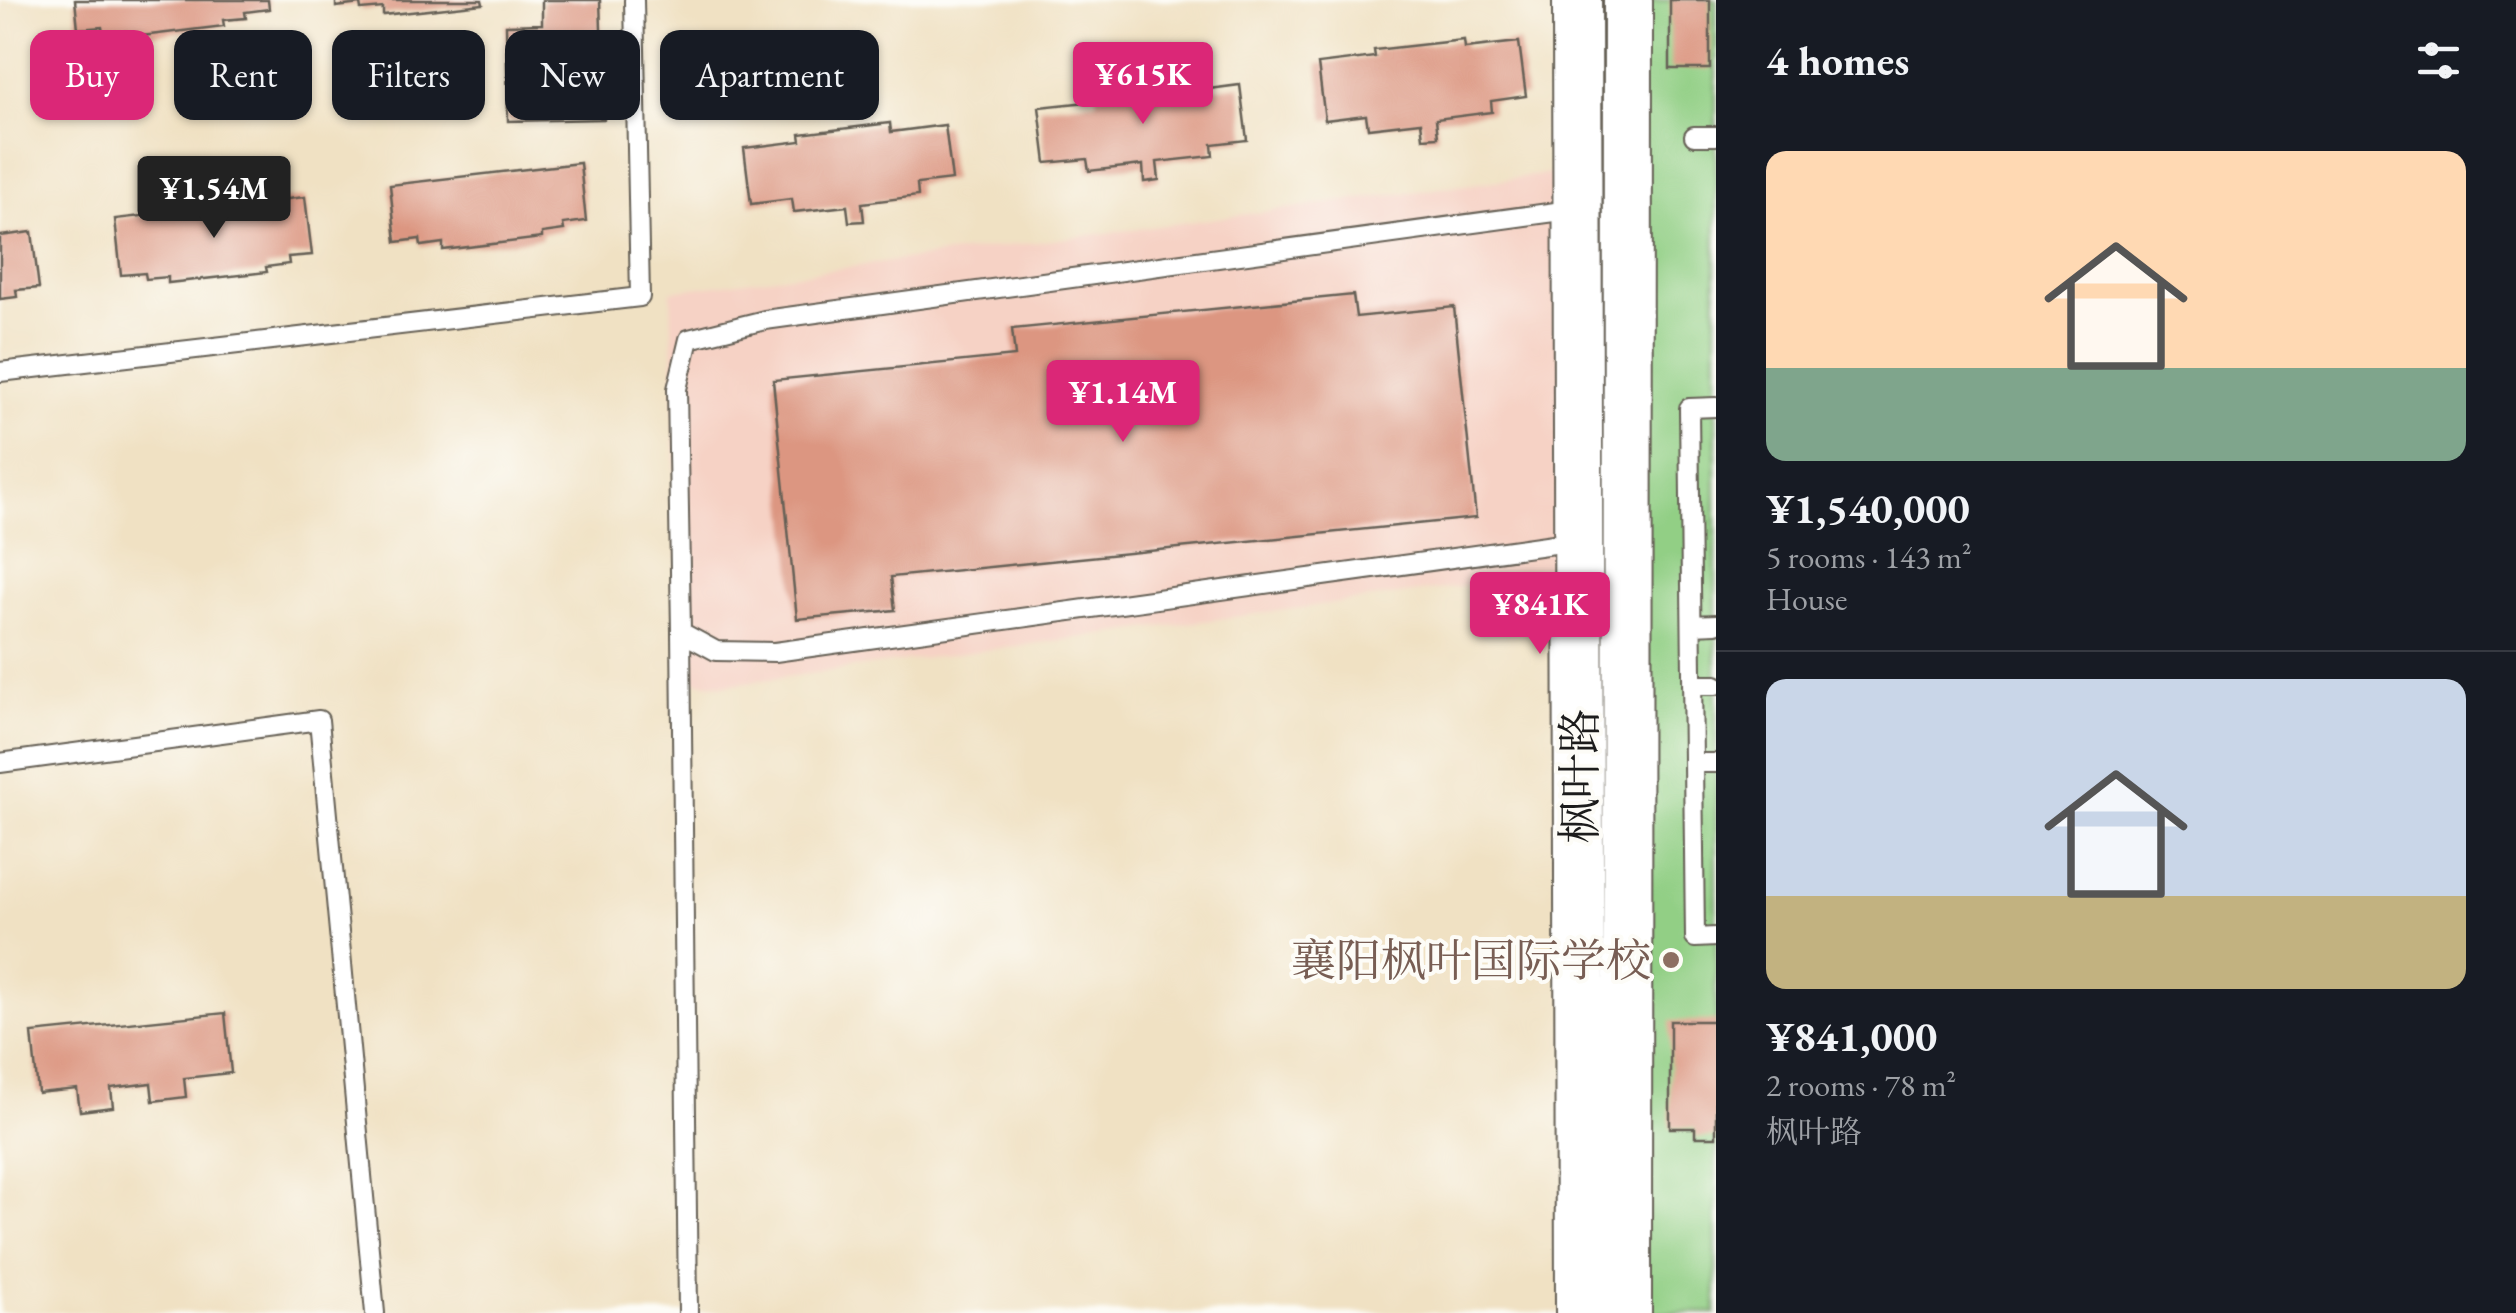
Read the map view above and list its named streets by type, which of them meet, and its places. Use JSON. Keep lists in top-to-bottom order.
{
  "streets": {
    "street": ["枫叶路"]
  },
  "places": ["襄阳枫叶国际学校"],
  "page": {
    "heading": "4 homes",
    "chip": [
      "Buy",
      "Rent",
      "Filters",
      "New",
      "Apartment"
    ],
    "price": [
      "¥615K",
      "¥1.54M",
      "¥1.14M",
      "¥841K"
    ],
    "list": [
      {
        "name": "¥1,540,000",
        "note": "5 rooms · 143 m² · House"
      },
      {
        "name": "¥841,000",
        "note": "2 rooms · 78 m² · 枫叶路"
      }
    ]
  }
}
